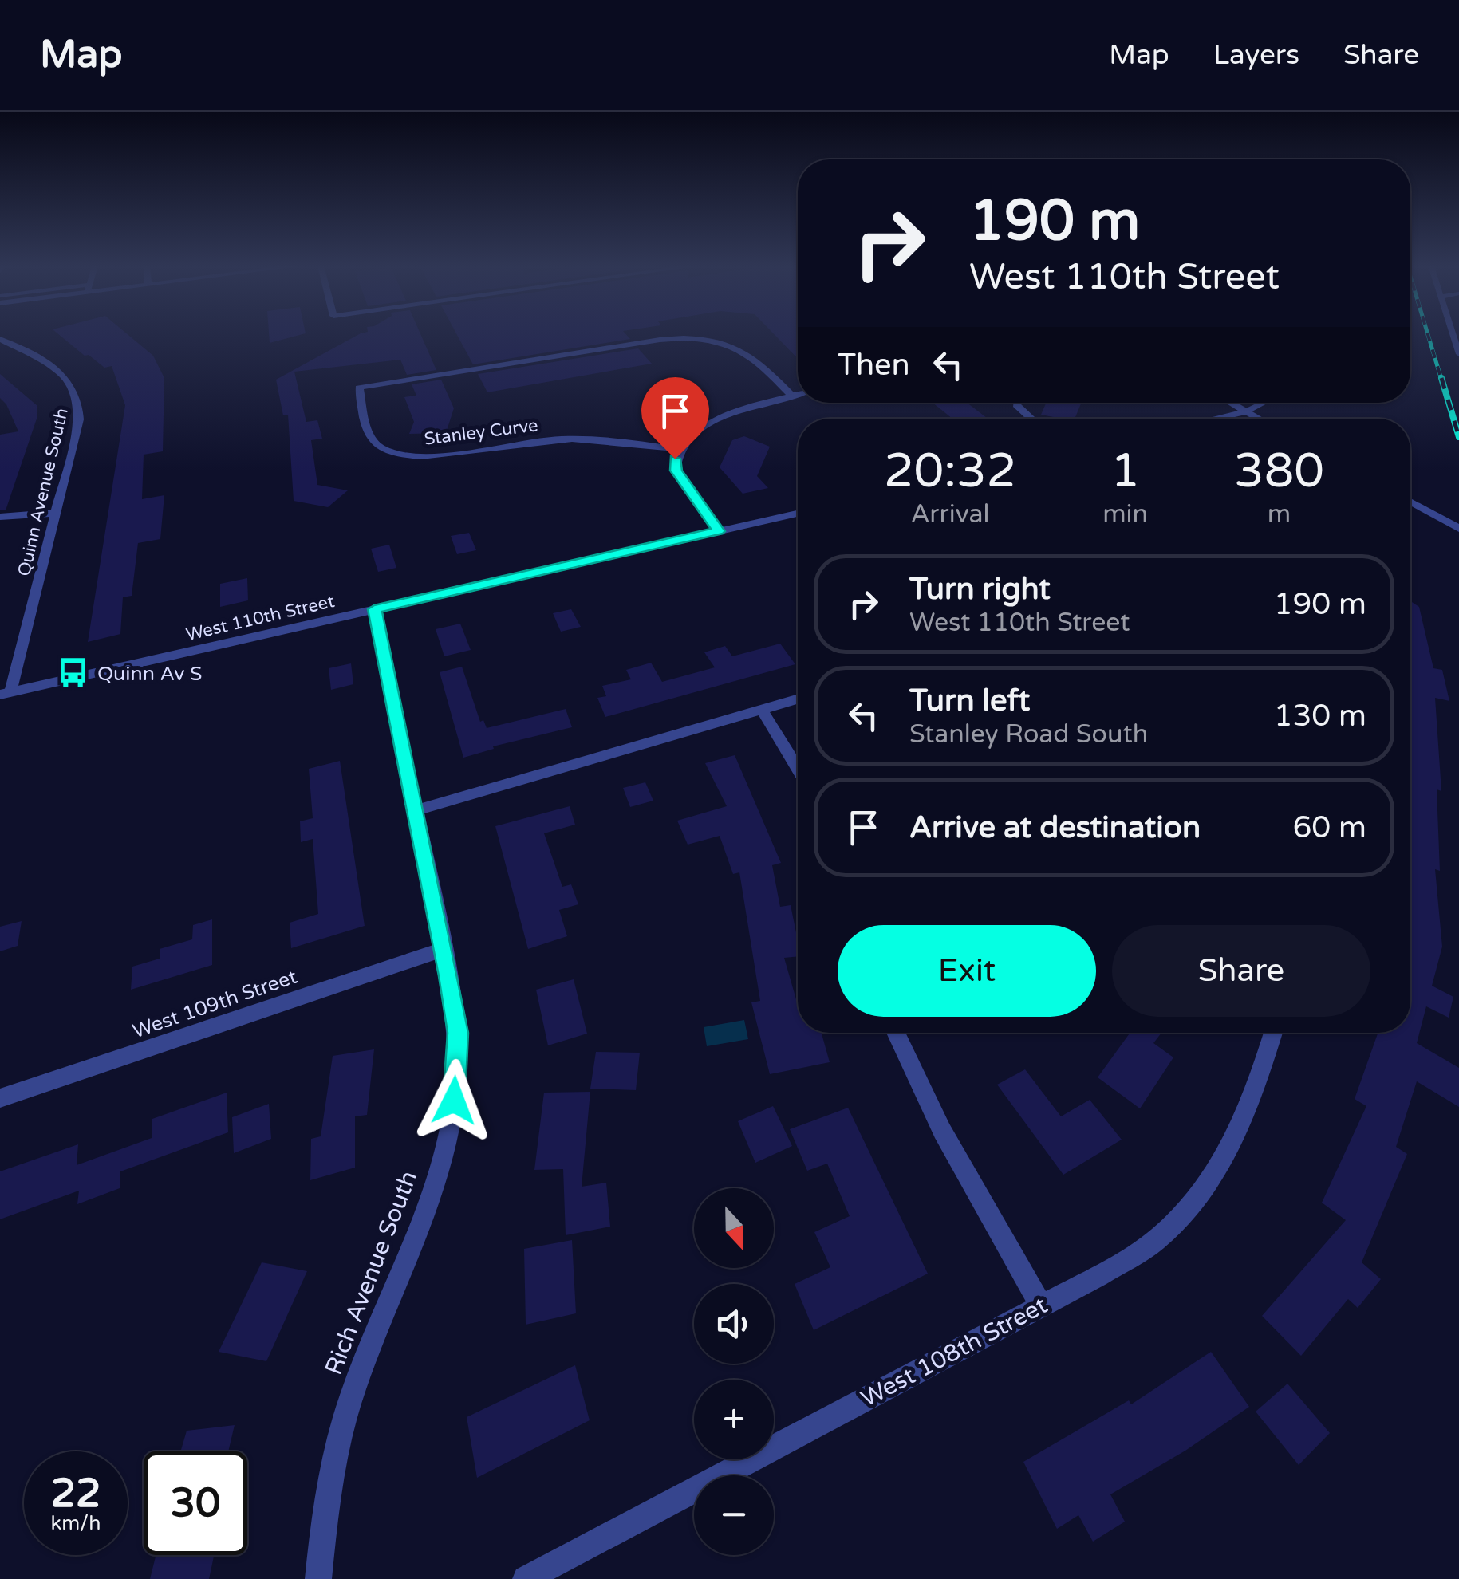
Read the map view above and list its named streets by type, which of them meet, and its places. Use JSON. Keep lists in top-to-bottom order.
{
  "streets": {
    "street": [
      "Stanley Curve",
      "Quinn Avenue South",
      "West 110th Street",
      "West 109th Street",
      "Rich Avenue South",
      "West 108th Street"
    ]
  },
  "crossings": [
    ["Quinn Avenue South", "West 110th Street"],
    ["West 110th Street", "Rich Avenue South"],
    ["West 109th Street", "Rich Avenue South"]
  ],
  "places": {
    "bus stop": ["Quinn Av S"]
  },
  "north": "bottom",
  "page": {
    "header": "Map",
    "nav": ["Map", "Layers", "Share"],
    "turn": ["190 m", "West 110th Street"],
    "then": "Then",
    "eta": [
      "20:32",
      "Arrival",
      "1",
      "min",
      "380",
      "m"
    ],
    "list": [
      {
        "name": "Turn right",
        "note": "West 110th Street",
        "value": "190 m"
      },
      {
        "name": "Turn left",
        "note": "Stanley Road South",
        "value": "130 m"
      },
      {
        "name": "Arrive at destination",
        "value": "60 m"
      }
    ],
    "buttons": ["Exit", "Share"],
    "map_buttons": ["+", "−"],
    "speed": "22 km/h",
    "limit": "30"
  }
}
